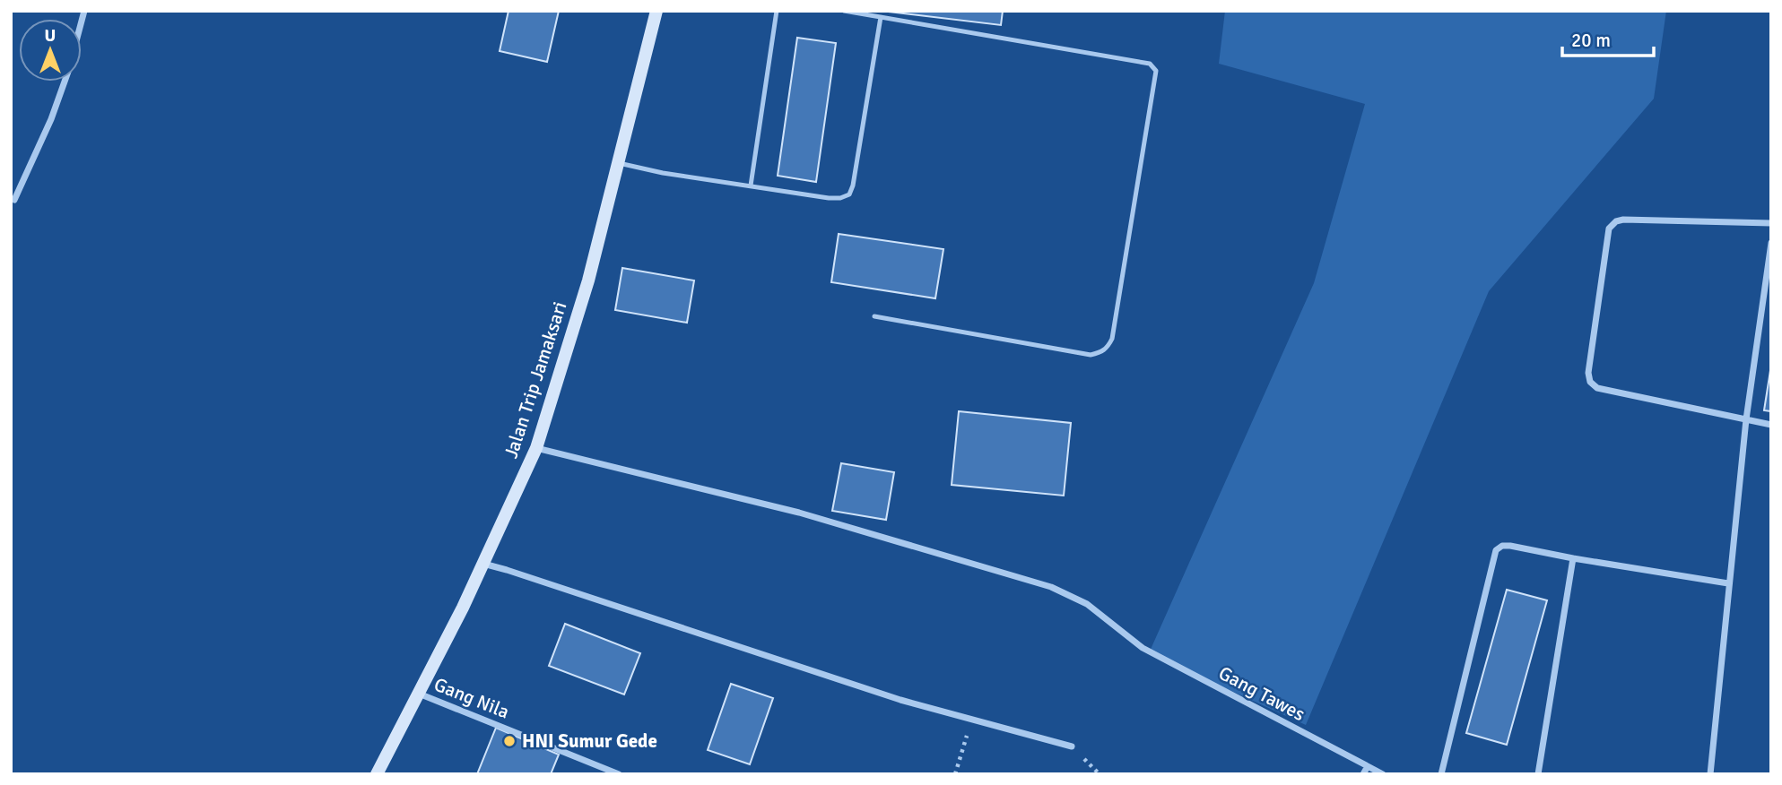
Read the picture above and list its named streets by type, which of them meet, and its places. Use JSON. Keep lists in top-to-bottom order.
{
  "streets": {
    "main road": ["Jalan Trip Jamaksari"],
    "street": ["Gang Tawes", "Gang Nila"]
  },
  "crossings": [
    ["Jalan Trip Jamaksari", "Gang Tawes"],
    ["Jalan Trip Jamaksari", "Gang Nila"]
  ],
  "places": ["HNI Sumur Gede"],
  "scale_bar": "20 m",
  "north": "top"
}
